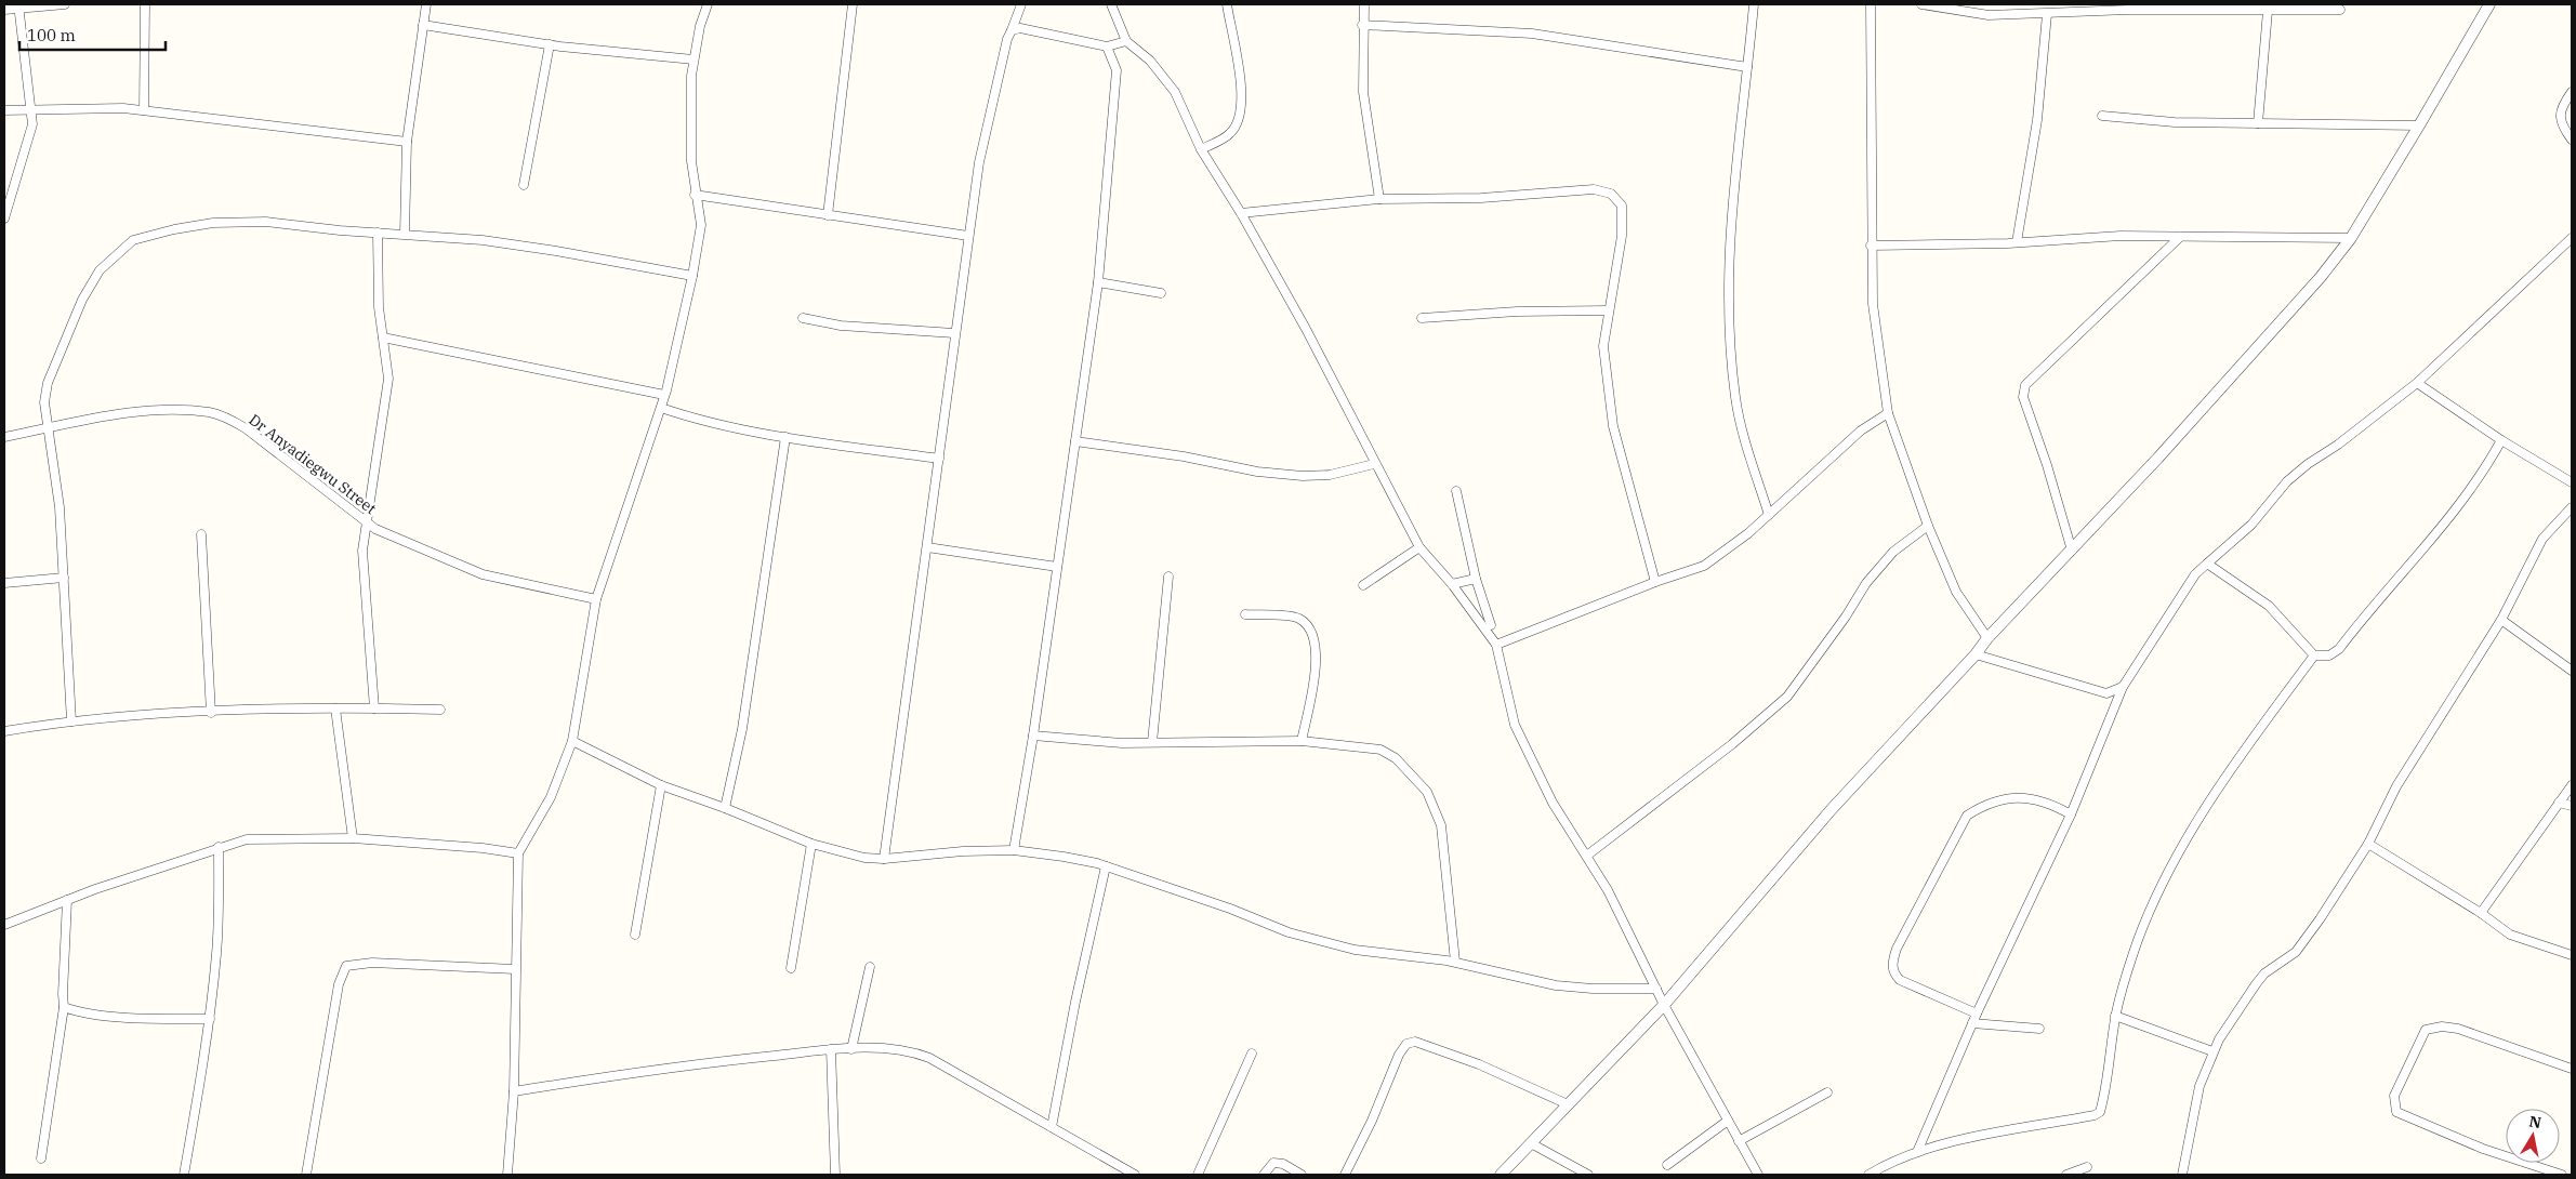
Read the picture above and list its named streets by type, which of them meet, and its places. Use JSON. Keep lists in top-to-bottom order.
{
  "streets": {
    "street": ["Dr Anyadiegwu Street"]
  },
  "scale_bar": "100 m",
  "north": "top"
}
